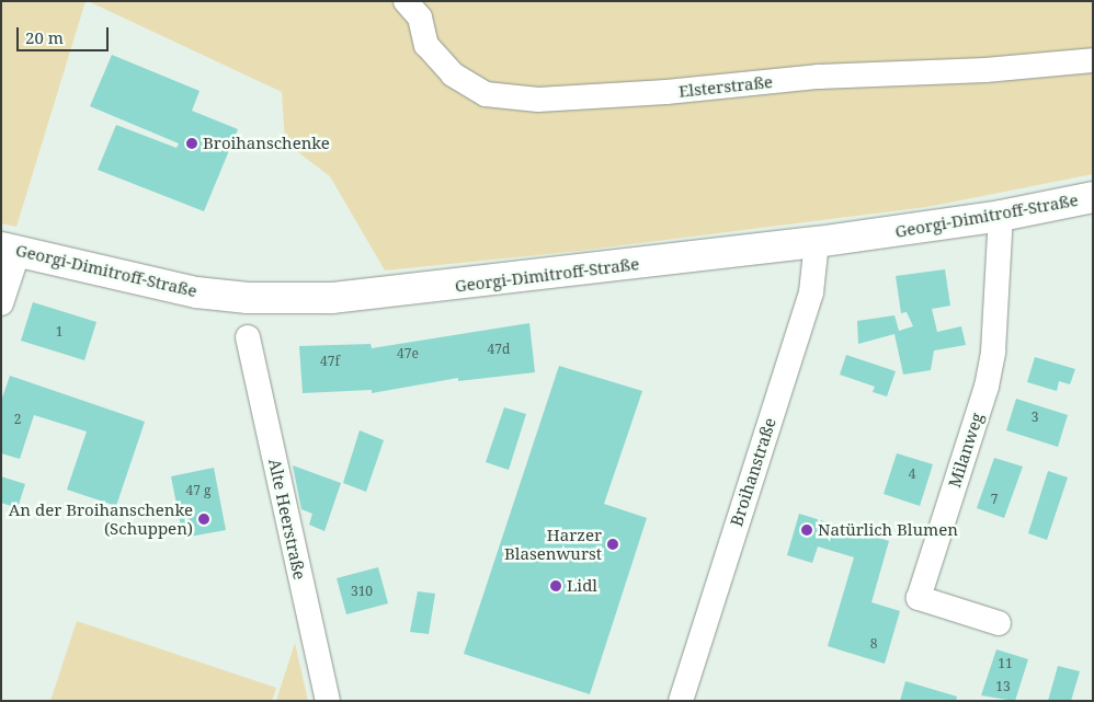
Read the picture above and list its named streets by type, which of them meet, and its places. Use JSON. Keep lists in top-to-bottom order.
{
  "streets": {
    "street": [
      "Elsterstraße",
      "Georgi-Dimitroff-Straße",
      "Milanweg",
      "Broihanstraße",
      "Alte Heerstraße"
    ]
  },
  "crossings": [
    ["Georgi-Dimitroff-Straße", "Milanweg"],
    ["Georgi-Dimitroff-Straße", "Broihanstraße"]
  ],
  "places": [
    "Broihanschenke",
    "An der Broihanschenke (Schuppen)",
    "Natürlich Blumen",
    "Harzer Blasenwurst",
    "Lidl"
  ],
  "house_numbers": [
    "1",
    "47d",
    "47e",
    "47f",
    "3",
    "2",
    "4",
    "47 g",
    "7",
    "310",
    "8",
    "11",
    "13"
  ],
  "scale_bar": "20 m"
}
